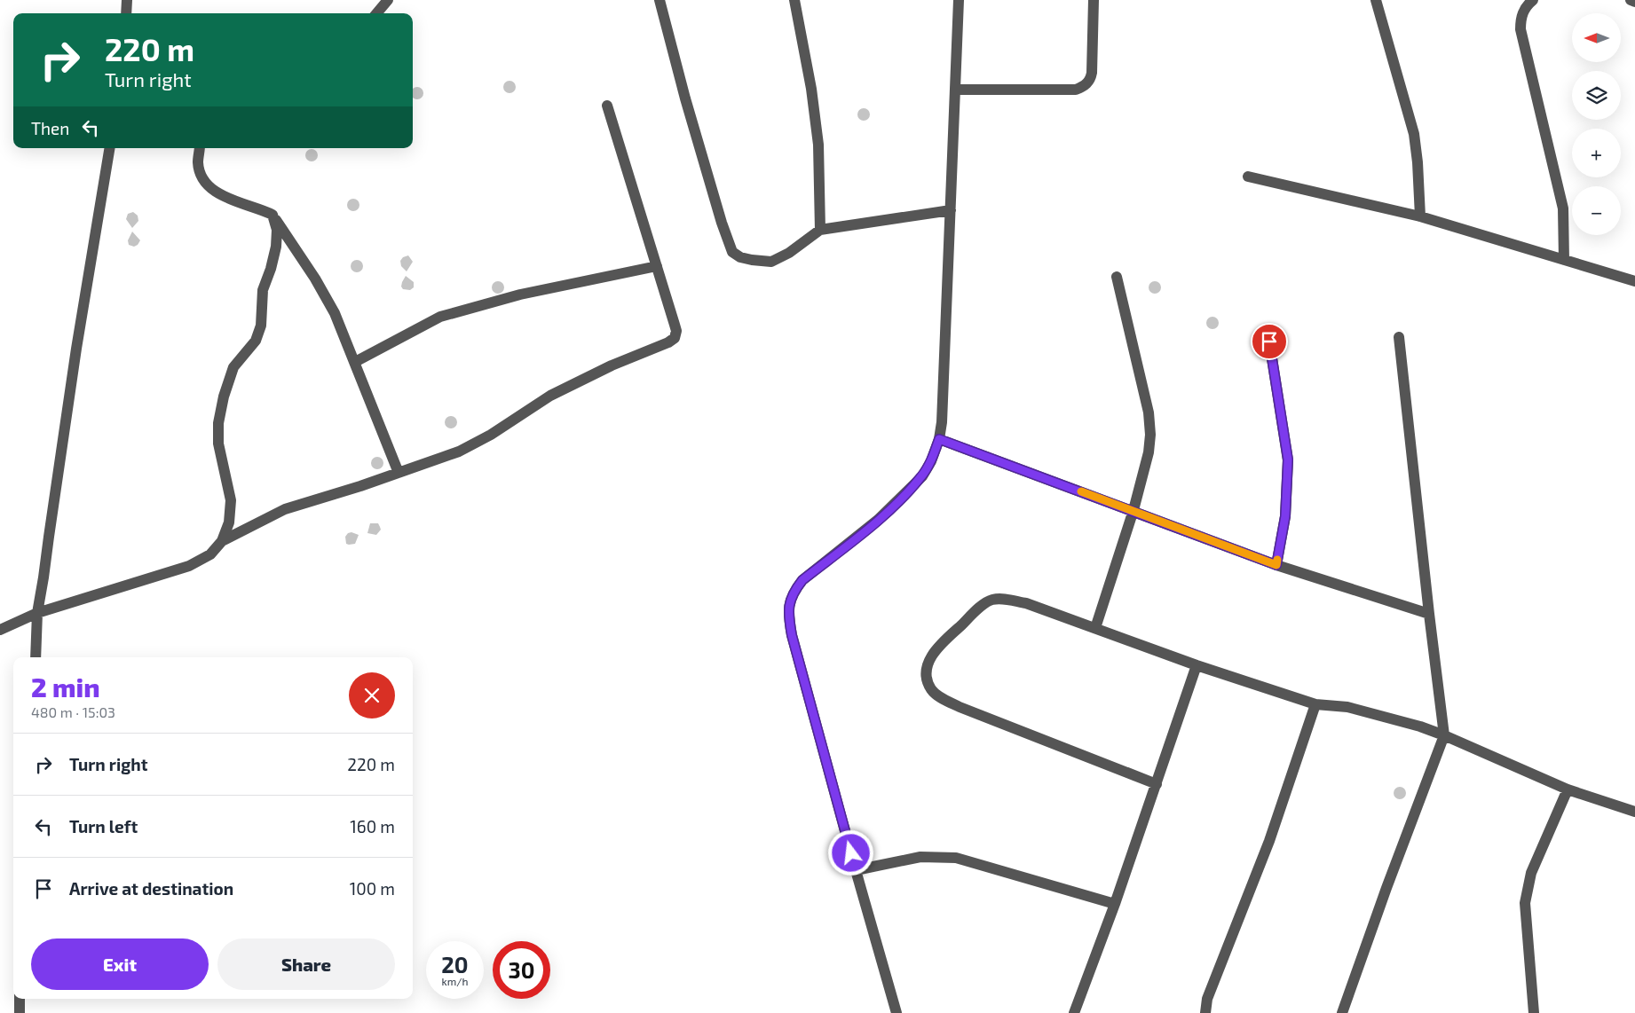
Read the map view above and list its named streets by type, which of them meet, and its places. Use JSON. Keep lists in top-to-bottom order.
{
  "north": "left",
  "page": {
    "map_buttons": ["+", "−"],
    "turn": ["220 m", "Turn right"],
    "then": "Then",
    "heading": ["2 min", "480 m · 15:03"],
    "list": [
      {
        "name": "Turn right",
        "value": "220 m"
      },
      {
        "name": "Turn left",
        "value": "160 m"
      },
      {
        "name": "Arrive at destination",
        "value": "100 m"
      }
    ],
    "buttons": ["Exit", "Share"],
    "speed": "20 km/h",
    "limit": "30"
  }
}
